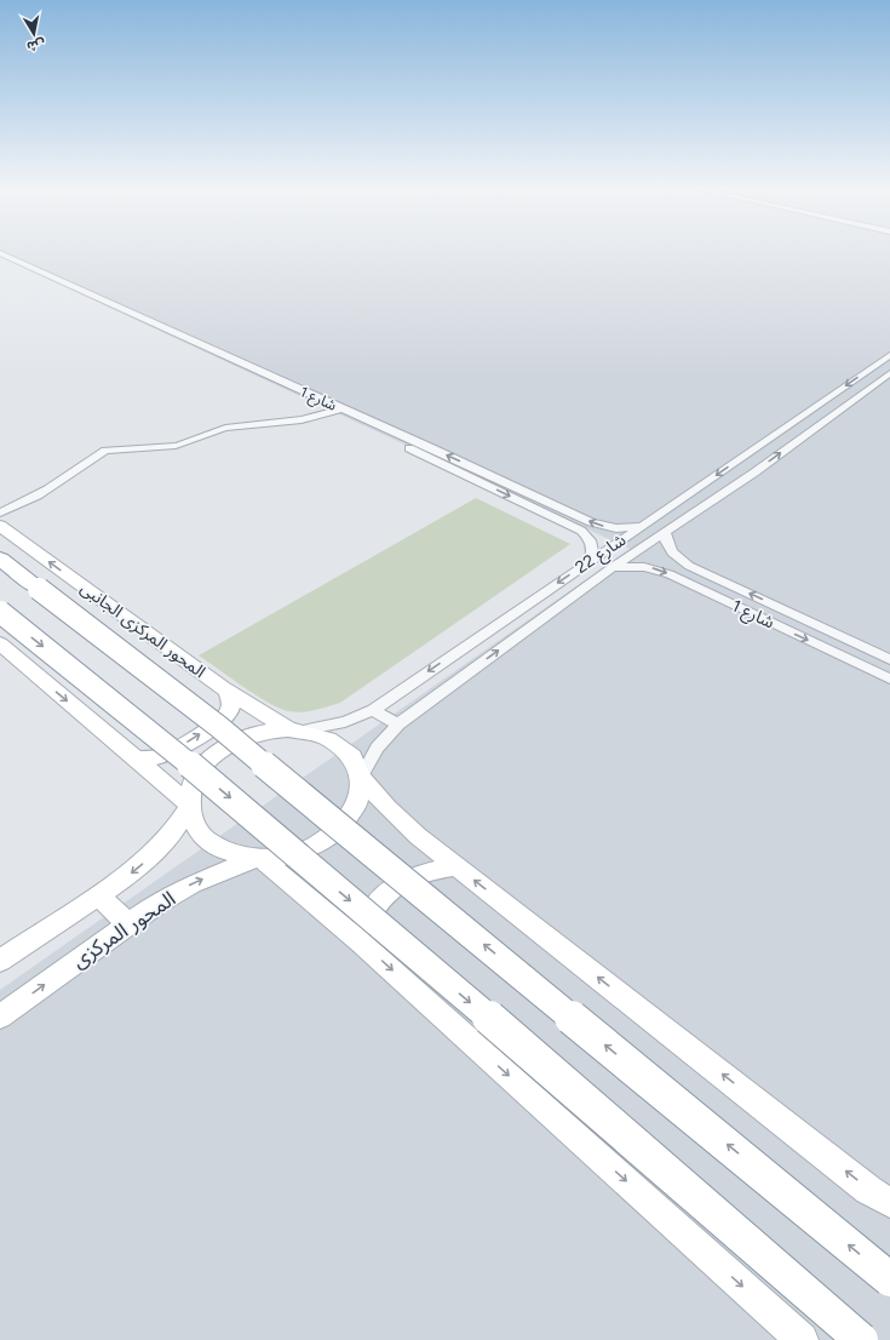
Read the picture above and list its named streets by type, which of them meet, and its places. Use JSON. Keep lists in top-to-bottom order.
{
  "streets": {
    "main road": ["المحور المركزى الجانبى", "المحور المركزى"],
    "street": ["شارع 1", "شارع 22"]
  },
  "crossings": [
    ["شارع 1", "شارع 22"],
    ["شارع 22", "المحور المركزى الجانبى"],
    ["شارع 22", "المحور المركزى"],
    ["المحور المركزى الجانبى", "المحور المركزى"]
  ],
  "north": "bottom"
}
